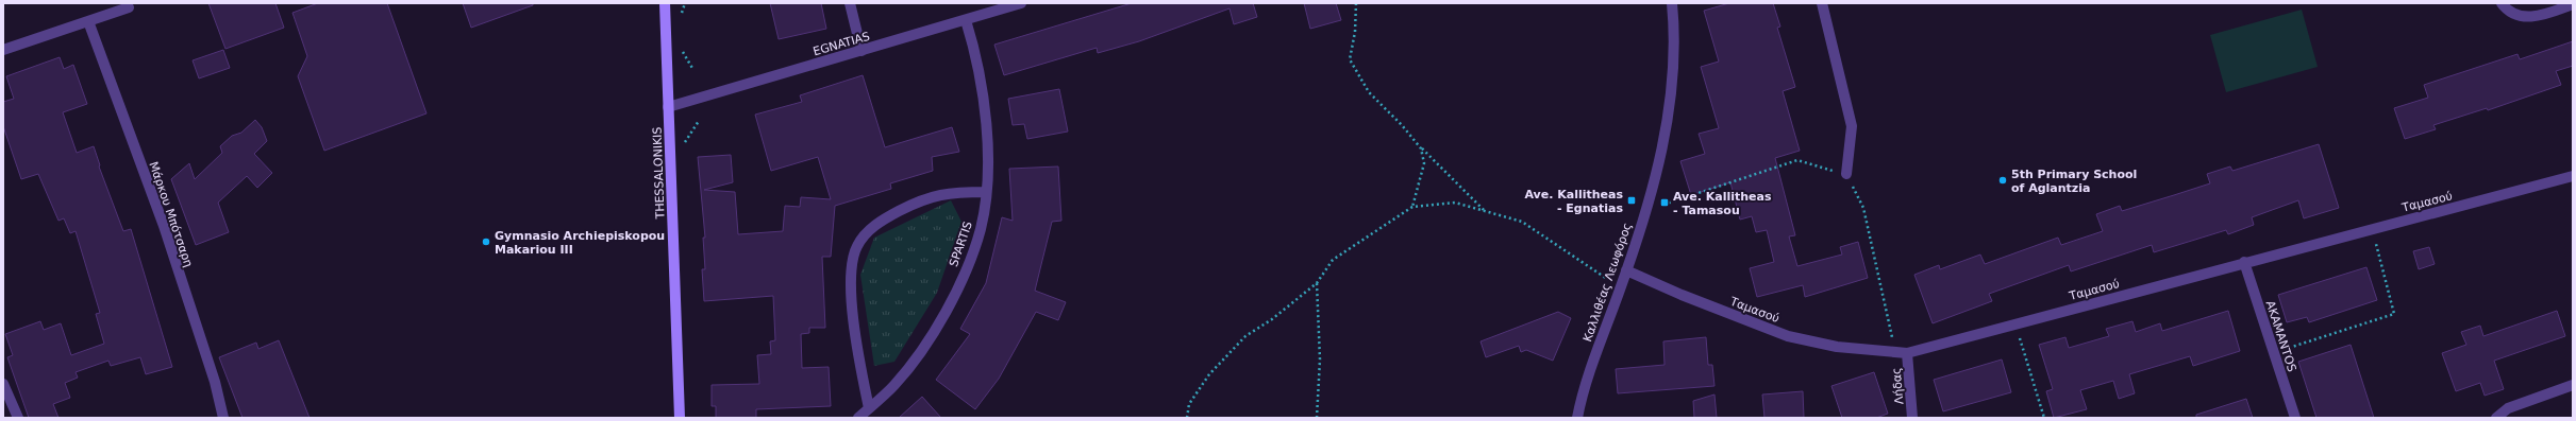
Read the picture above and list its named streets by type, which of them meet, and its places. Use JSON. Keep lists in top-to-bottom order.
{
  "streets": {
    "main road": ["THESSALONIKIS"],
    "street": [
      "EGNATIAS",
      "Ταμασού",
      "Μάρκου Μπότσαρη",
      "SPARTIS",
      "Καλλιθέας Λεωφόρος",
      "AKAMANTOS",
      "Λήδας"
    ]
  },
  "crossings": [
    ["EGNATIAS", "THESSALONIKIS"],
    ["EGNATIAS", "SPARTIS"],
    ["Ταμασού", "Καλλιθέας Λεωφόρος"],
    ["Ταμασού", "AKAMANTOS"],
    ["Ταμασού", "Λήδας"]
  ],
  "places": {
    "other": ["5th Primary School of Aglantzia", "Gymnasio Archiepiskopou Makariou III"],
    "transit": ["Ave. Kallitheas - Egnatias", "Ave. Kallitheas - Tamasou"]
  }
}
